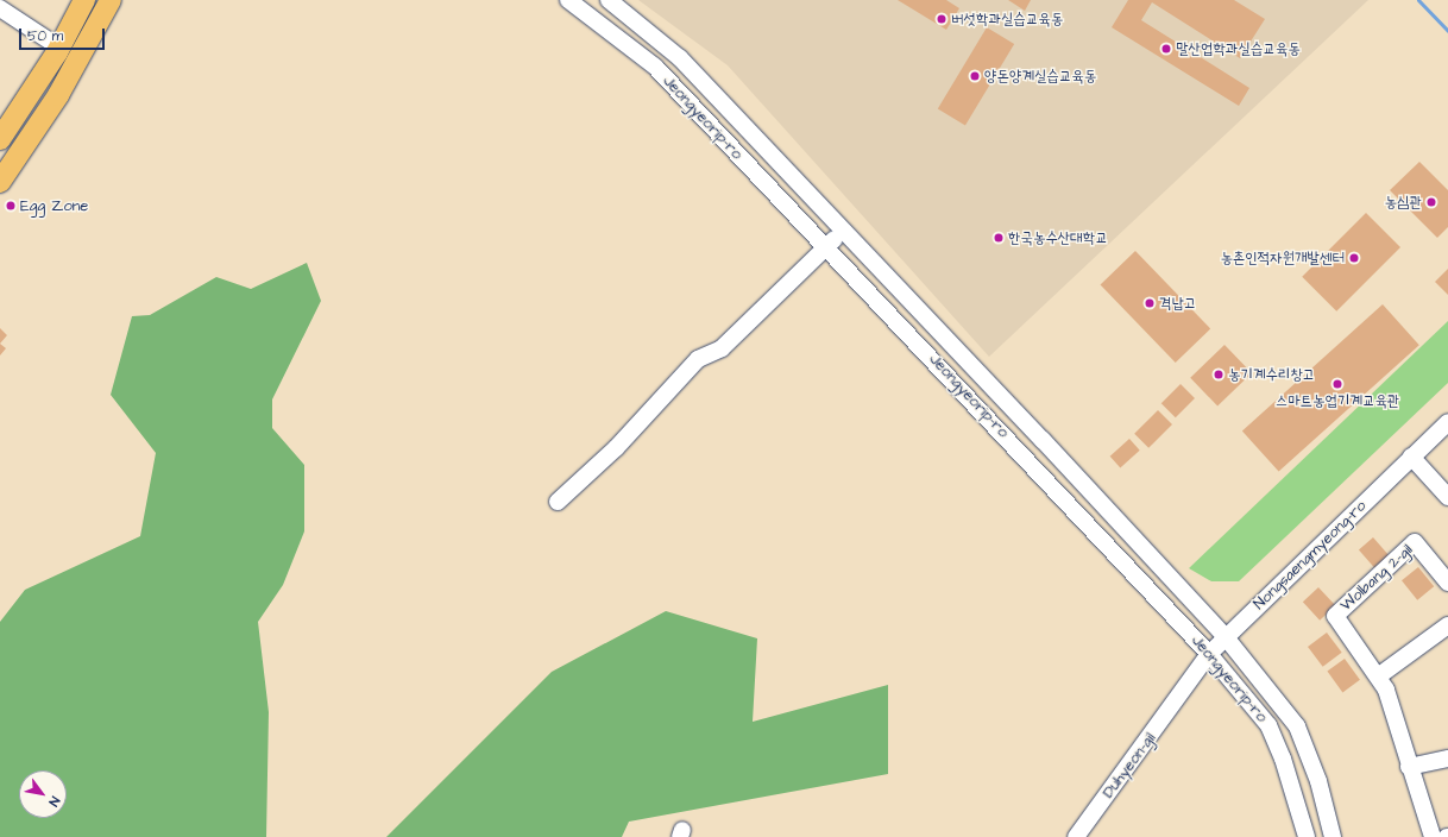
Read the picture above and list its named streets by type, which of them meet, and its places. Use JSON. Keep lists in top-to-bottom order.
{
  "streets": {
    "street": [
      "Jeongyeorip-ro",
      "Nongsaengmyeong-ro",
      "Wolbang 2-gil",
      "Duhyeon-gil"
    ]
  },
  "crossings": [
    ["Jeongyeorip-ro", "Nongsaengmyeong-ro"],
    ["Nongsaengmyeong-ro", "Duhyeon-gil"]
  ],
  "places": [
    "버섯학과실습교육동",
    "말산업학과실습교육동",
    "양돈양계실습교육동",
    "농심관",
    "Egg Zone",
    "한국농수산대학교",
    "농촌인적자원개발센터",
    "격납고",
    "농기계수리창고",
    "스마트농업기계교육관"
  ],
  "scale_bar": "50 m",
  "north": "bottom right"
}
